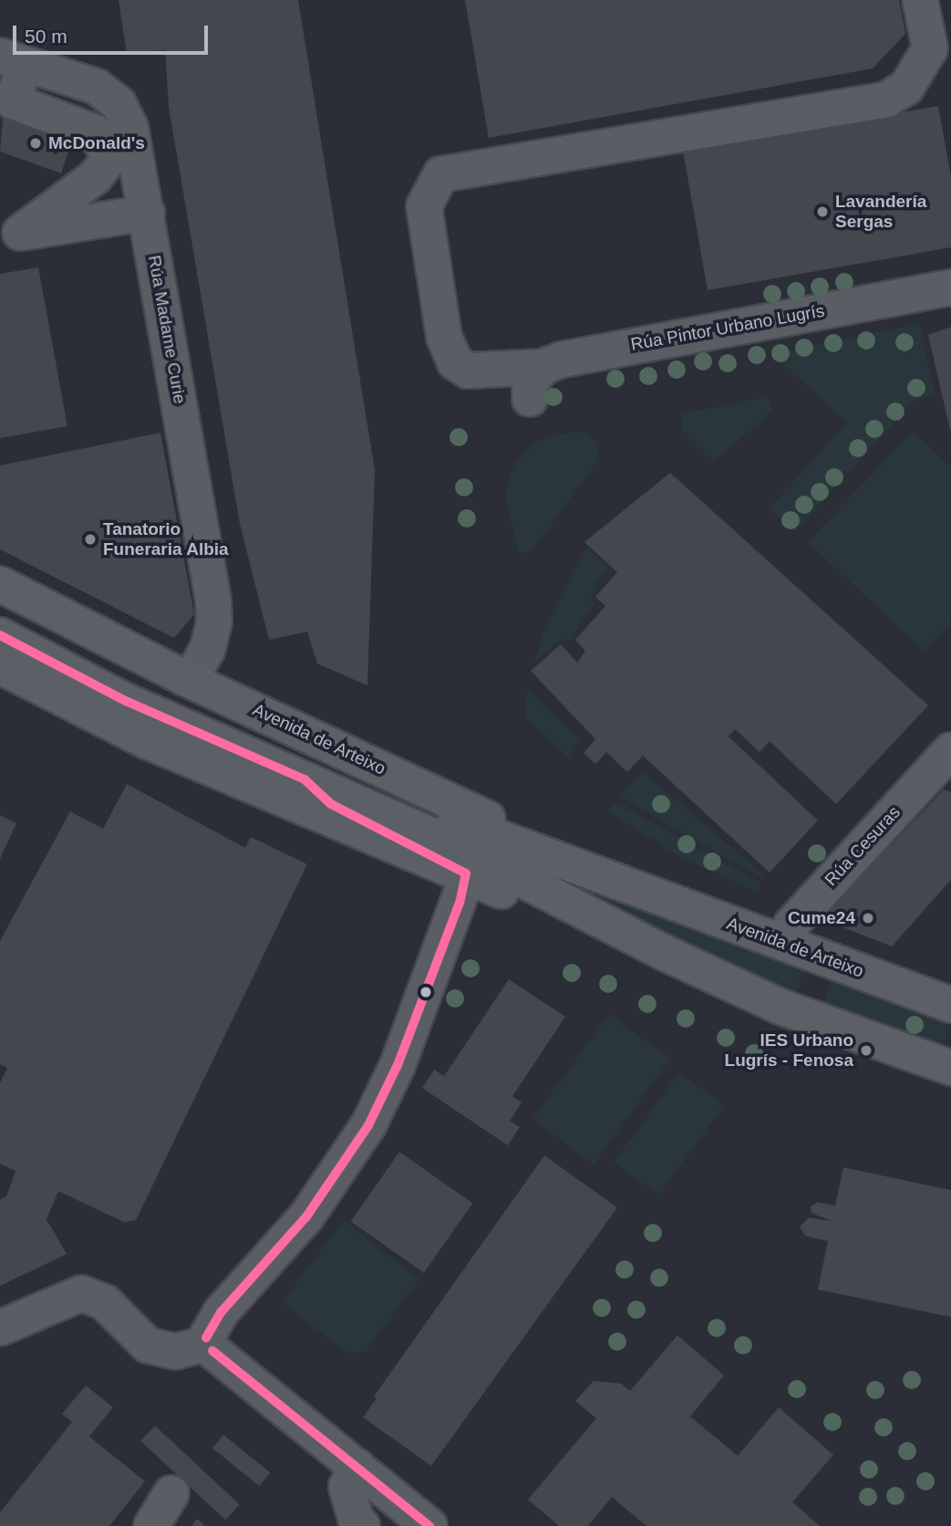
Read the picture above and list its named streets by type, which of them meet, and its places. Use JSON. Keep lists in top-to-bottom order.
{
  "streets": {
    "main road": ["Avenida de Arteixo"],
    "street": ["Rúa Pintor Urbano Lugrís", "Rúa Madame Curie", "Rúa Cesuras"]
  },
  "crossings": [
    ["Rúa Madame Curie", "Avenida de Arteixo"],
    ["Avenida de Arteixo", "Rúa Cesuras"]
  ],
  "places": [
    "McDonald's",
    "Lavandería Sergas",
    "Tanatorio Funeraria Albia",
    "Cume24",
    "IES Urbano Lugrís - Fenosa"
  ],
  "scale_bar": "50 m"
}
